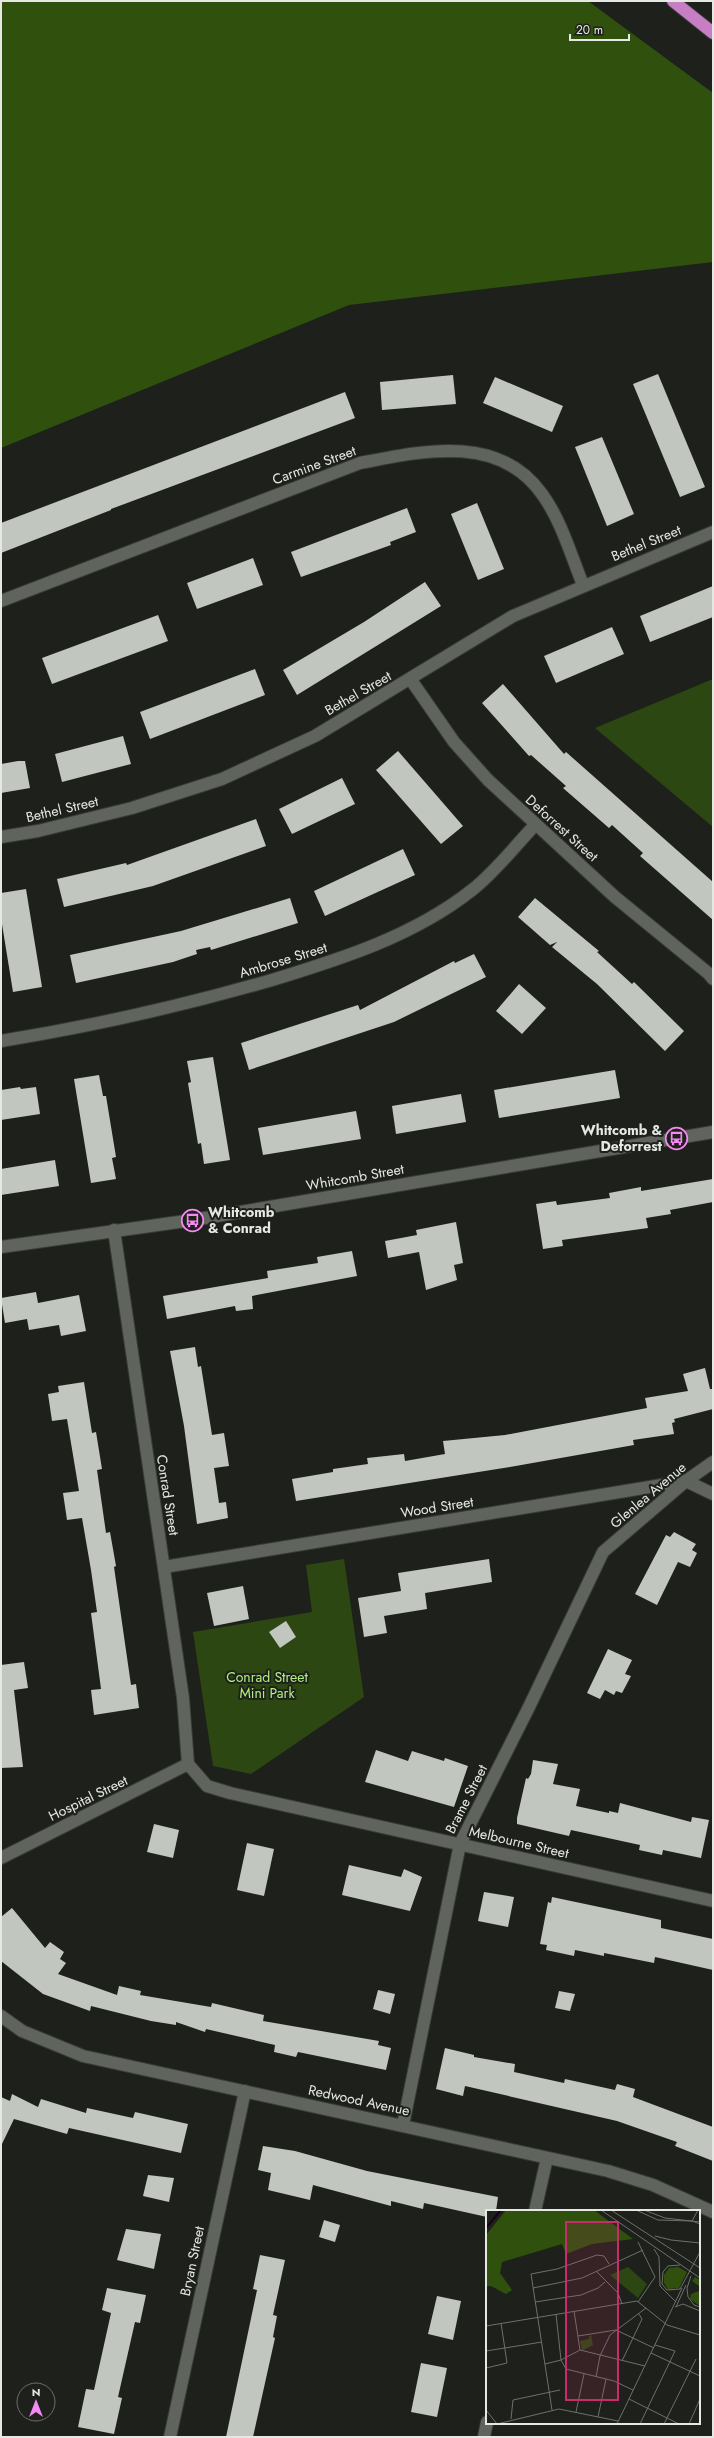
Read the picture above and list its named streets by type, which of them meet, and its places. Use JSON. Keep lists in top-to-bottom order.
{
  "streets": {
    "street": [
      "Carmine Street",
      "Bethel Street",
      "Deforrest Street",
      "Ambrose Street",
      "Whitcomb Street",
      "Conrad Street",
      "Glenlea Avenue",
      "Wood Street",
      "Hospital Street",
      "Brame Street",
      "Melbourne Street",
      "Redwood Avenue",
      "Bryan Street"
    ]
  },
  "crossings": [
    ["Carmine Street", "Bethel Street"],
    ["Bethel Street", "Deforrest Street"],
    ["Deforrest Street", "Ambrose Street"],
    ["Whitcomb Street", "Conrad Street"],
    ["Conrad Street", "Wood Street"],
    ["Conrad Street", "Hospital Street"],
    ["Conrad Street", "Melbourne Street"],
    ["Glenlea Avenue", "Wood Street"],
    ["Glenlea Avenue", "Brame Street"],
    ["Hospital Street", "Melbourne Street"],
    ["Brame Street", "Melbourne Street"],
    ["Brame Street", "Redwood Avenue"],
    ["Redwood Avenue", "Bryan Street"]
  ],
  "parks": ["Conrad Street Mini Park"],
  "places": {
    "bus stop": ["Whitcomb & Deforrest", "Whitcomb & Conrad"]
  },
  "scale_bar": "20 m",
  "north": "top"
}
